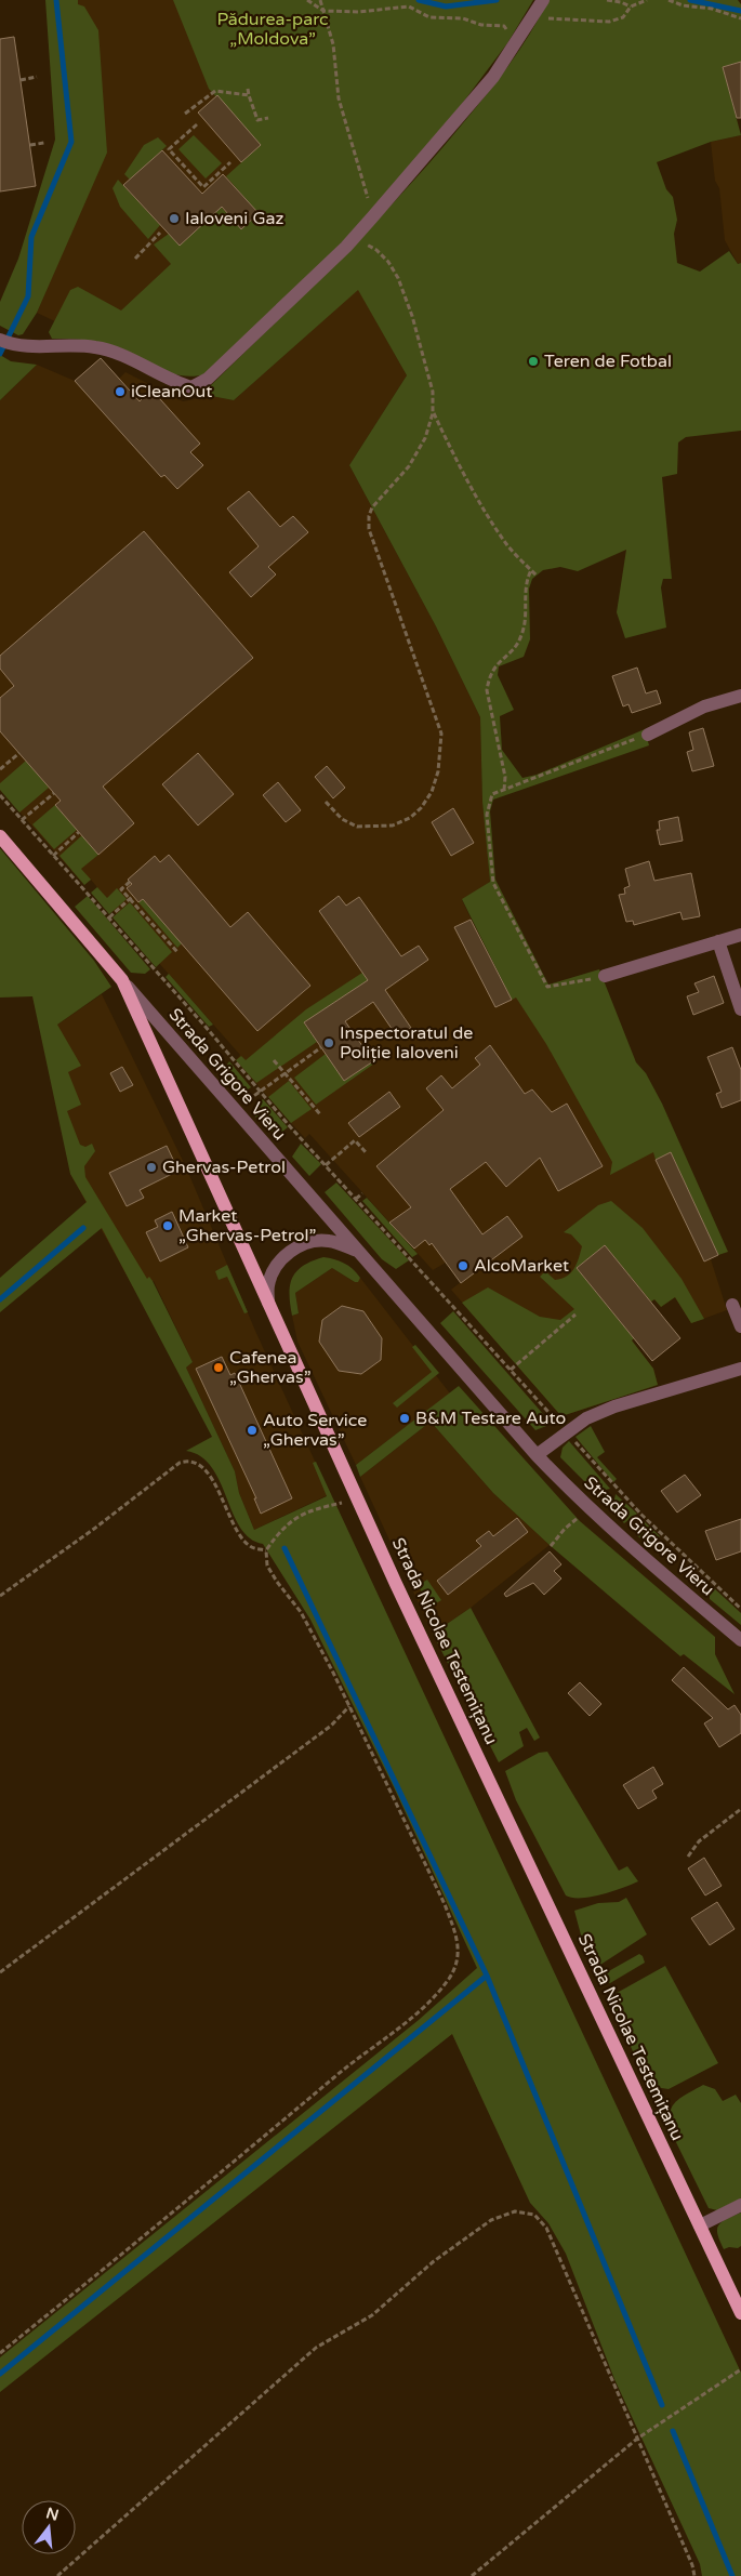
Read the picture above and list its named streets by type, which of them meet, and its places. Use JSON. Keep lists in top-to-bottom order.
{
  "streets": {
    "main road": ["Strada Grigore Vieru", "Strada Nicolae Testemițanu"]
  },
  "crossings": [
    ["Strada Grigore Vieru", "Strada Nicolae Testemițanu"]
  ],
  "parks": ["Pădurea-parc „Moldova”"],
  "places": [
    "Ialoveni Gaz",
    "Teren de Fotbal",
    "iCleanOut",
    "Inspectoratul de Poliție Ialoveni",
    "Ghervas-Petrol",
    "Market „Ghervas-Petrol”",
    "AlcoMarket",
    "Cafenea „Ghervas”",
    "B&M Testare Auto",
    "Auto Service „Ghervas”"
  ],
  "north": "top"
}
